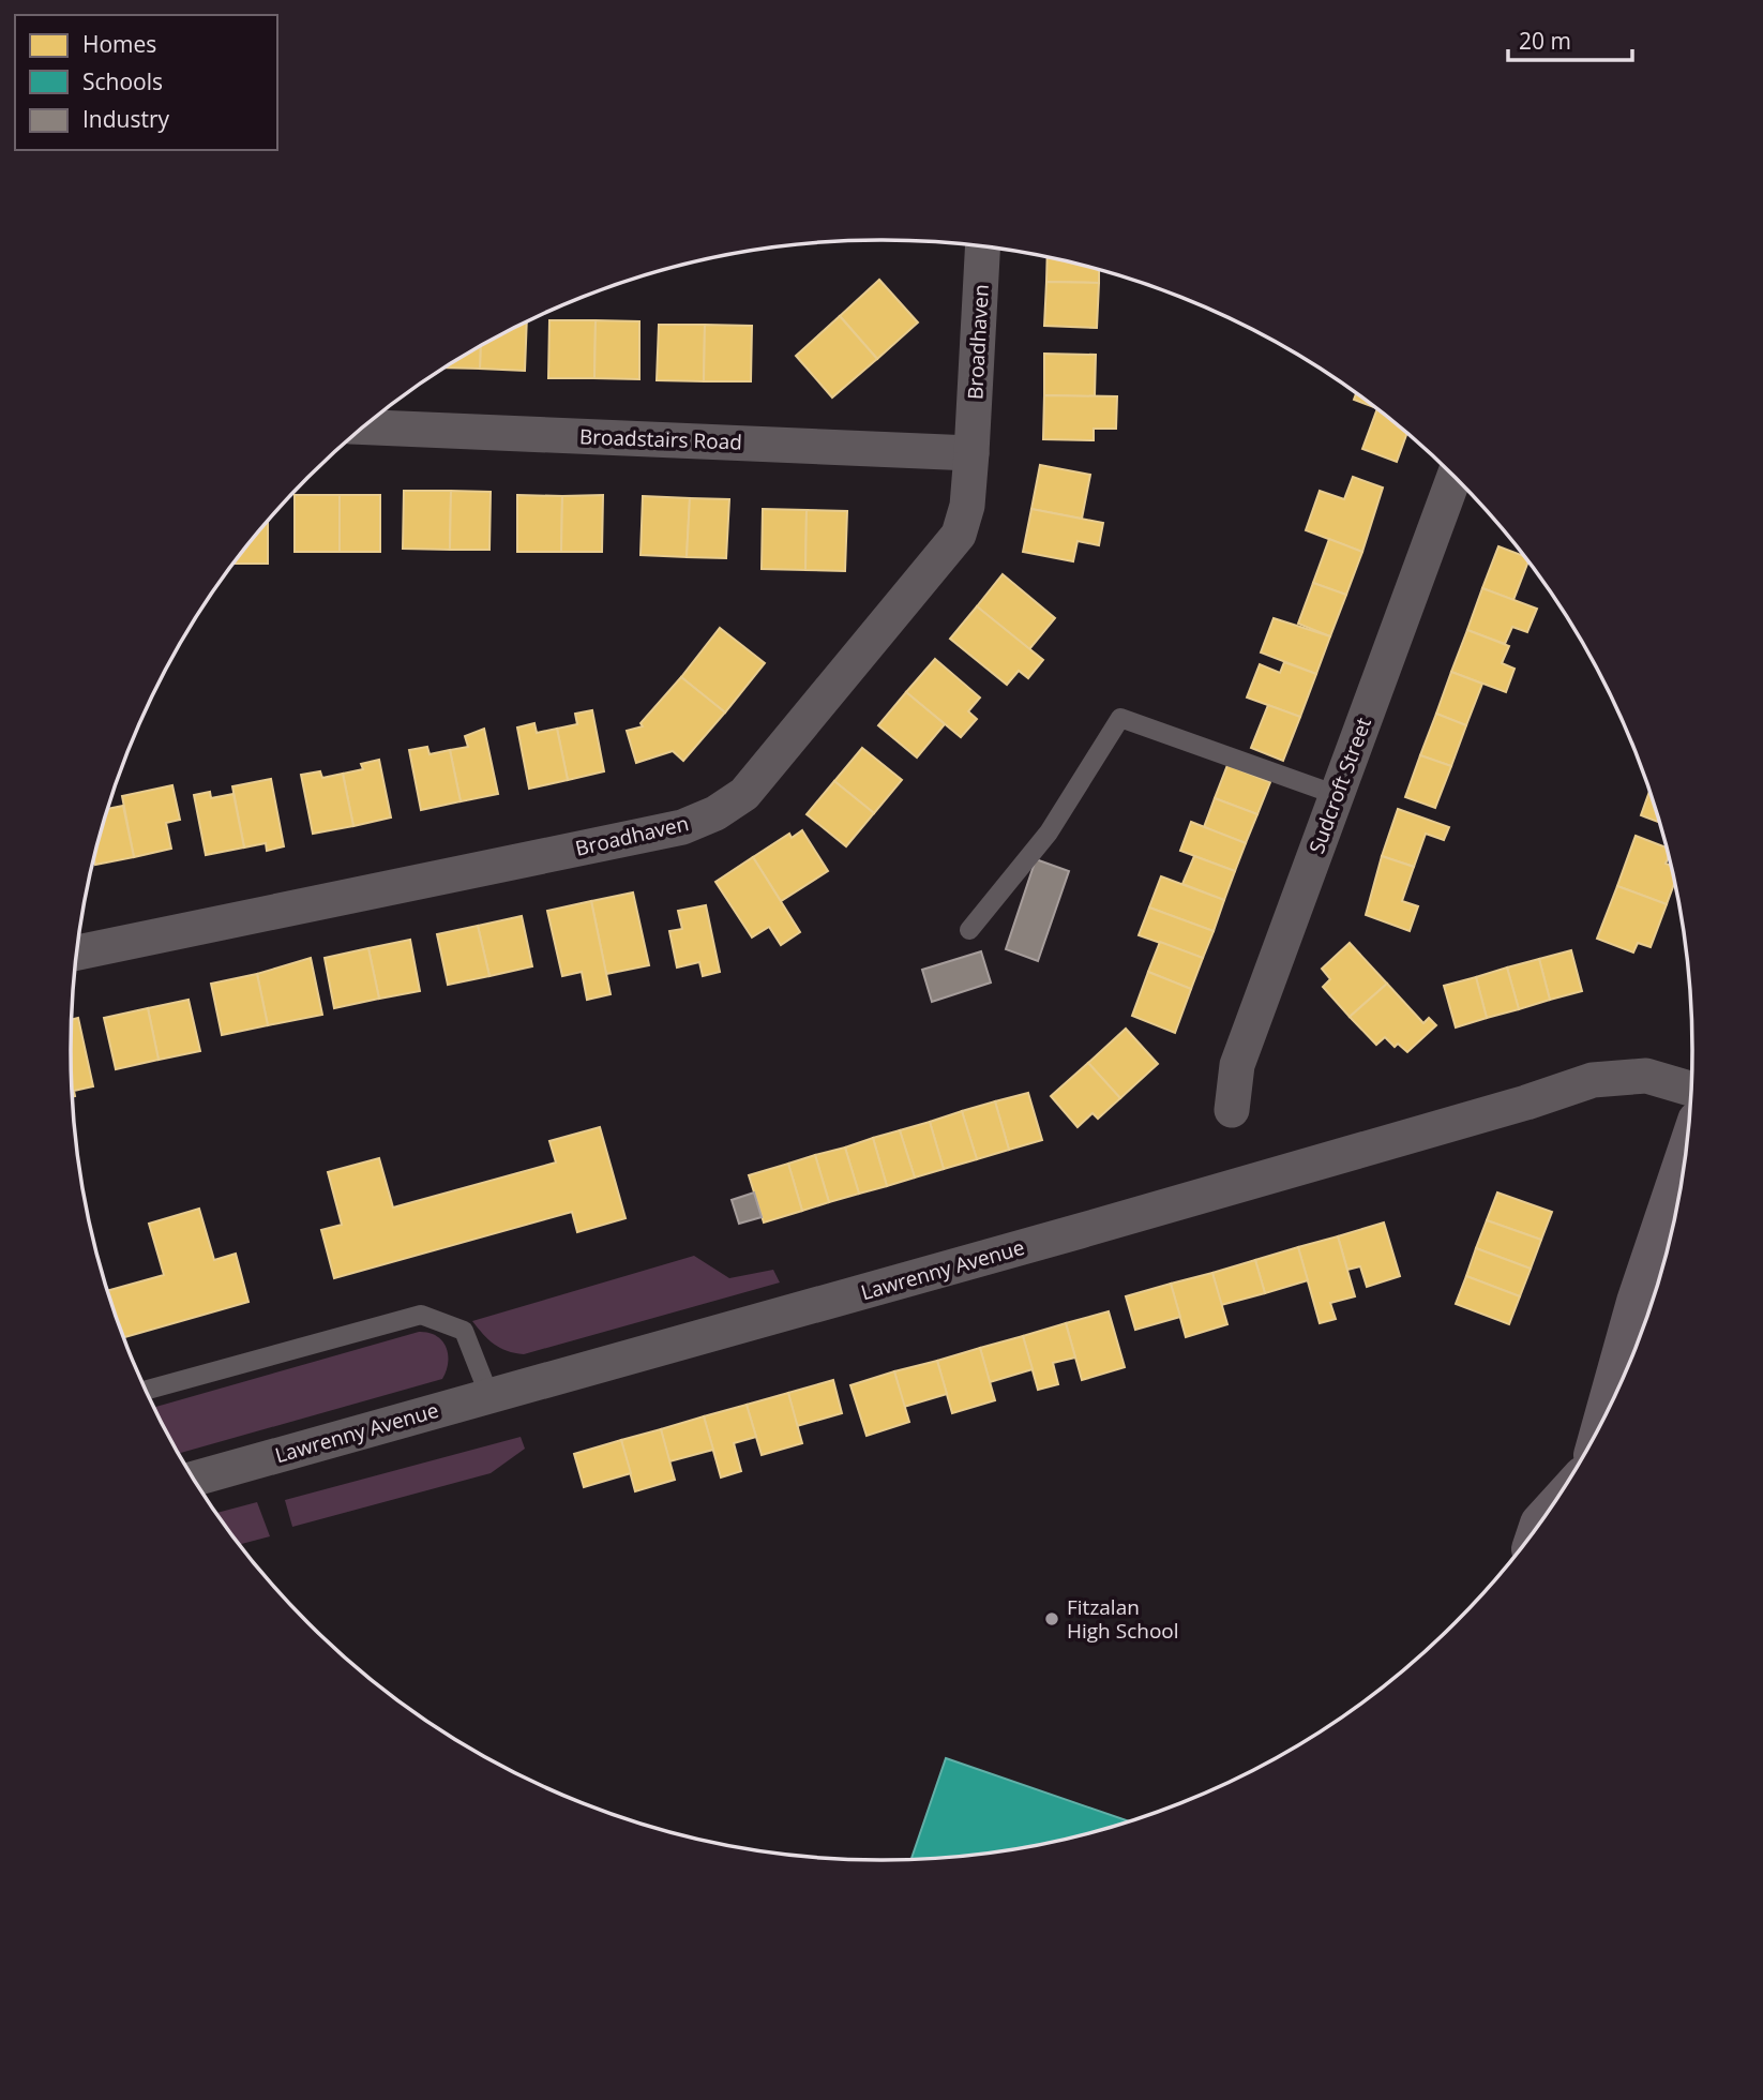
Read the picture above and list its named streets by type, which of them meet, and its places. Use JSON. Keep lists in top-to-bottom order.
{
  "streets": {
    "street": [
      "Broadhaven",
      "Broadstairs Road",
      "Sudcroft Street",
      "Lawrenny Avenue"
    ]
  },
  "crossings": [
    ["Broadhaven", "Broadstairs Road"]
  ],
  "places": ["Fitzalan High School"],
  "legend": ["Homes", "Schools", "Industry"],
  "scale_bar": "20 m"
}
